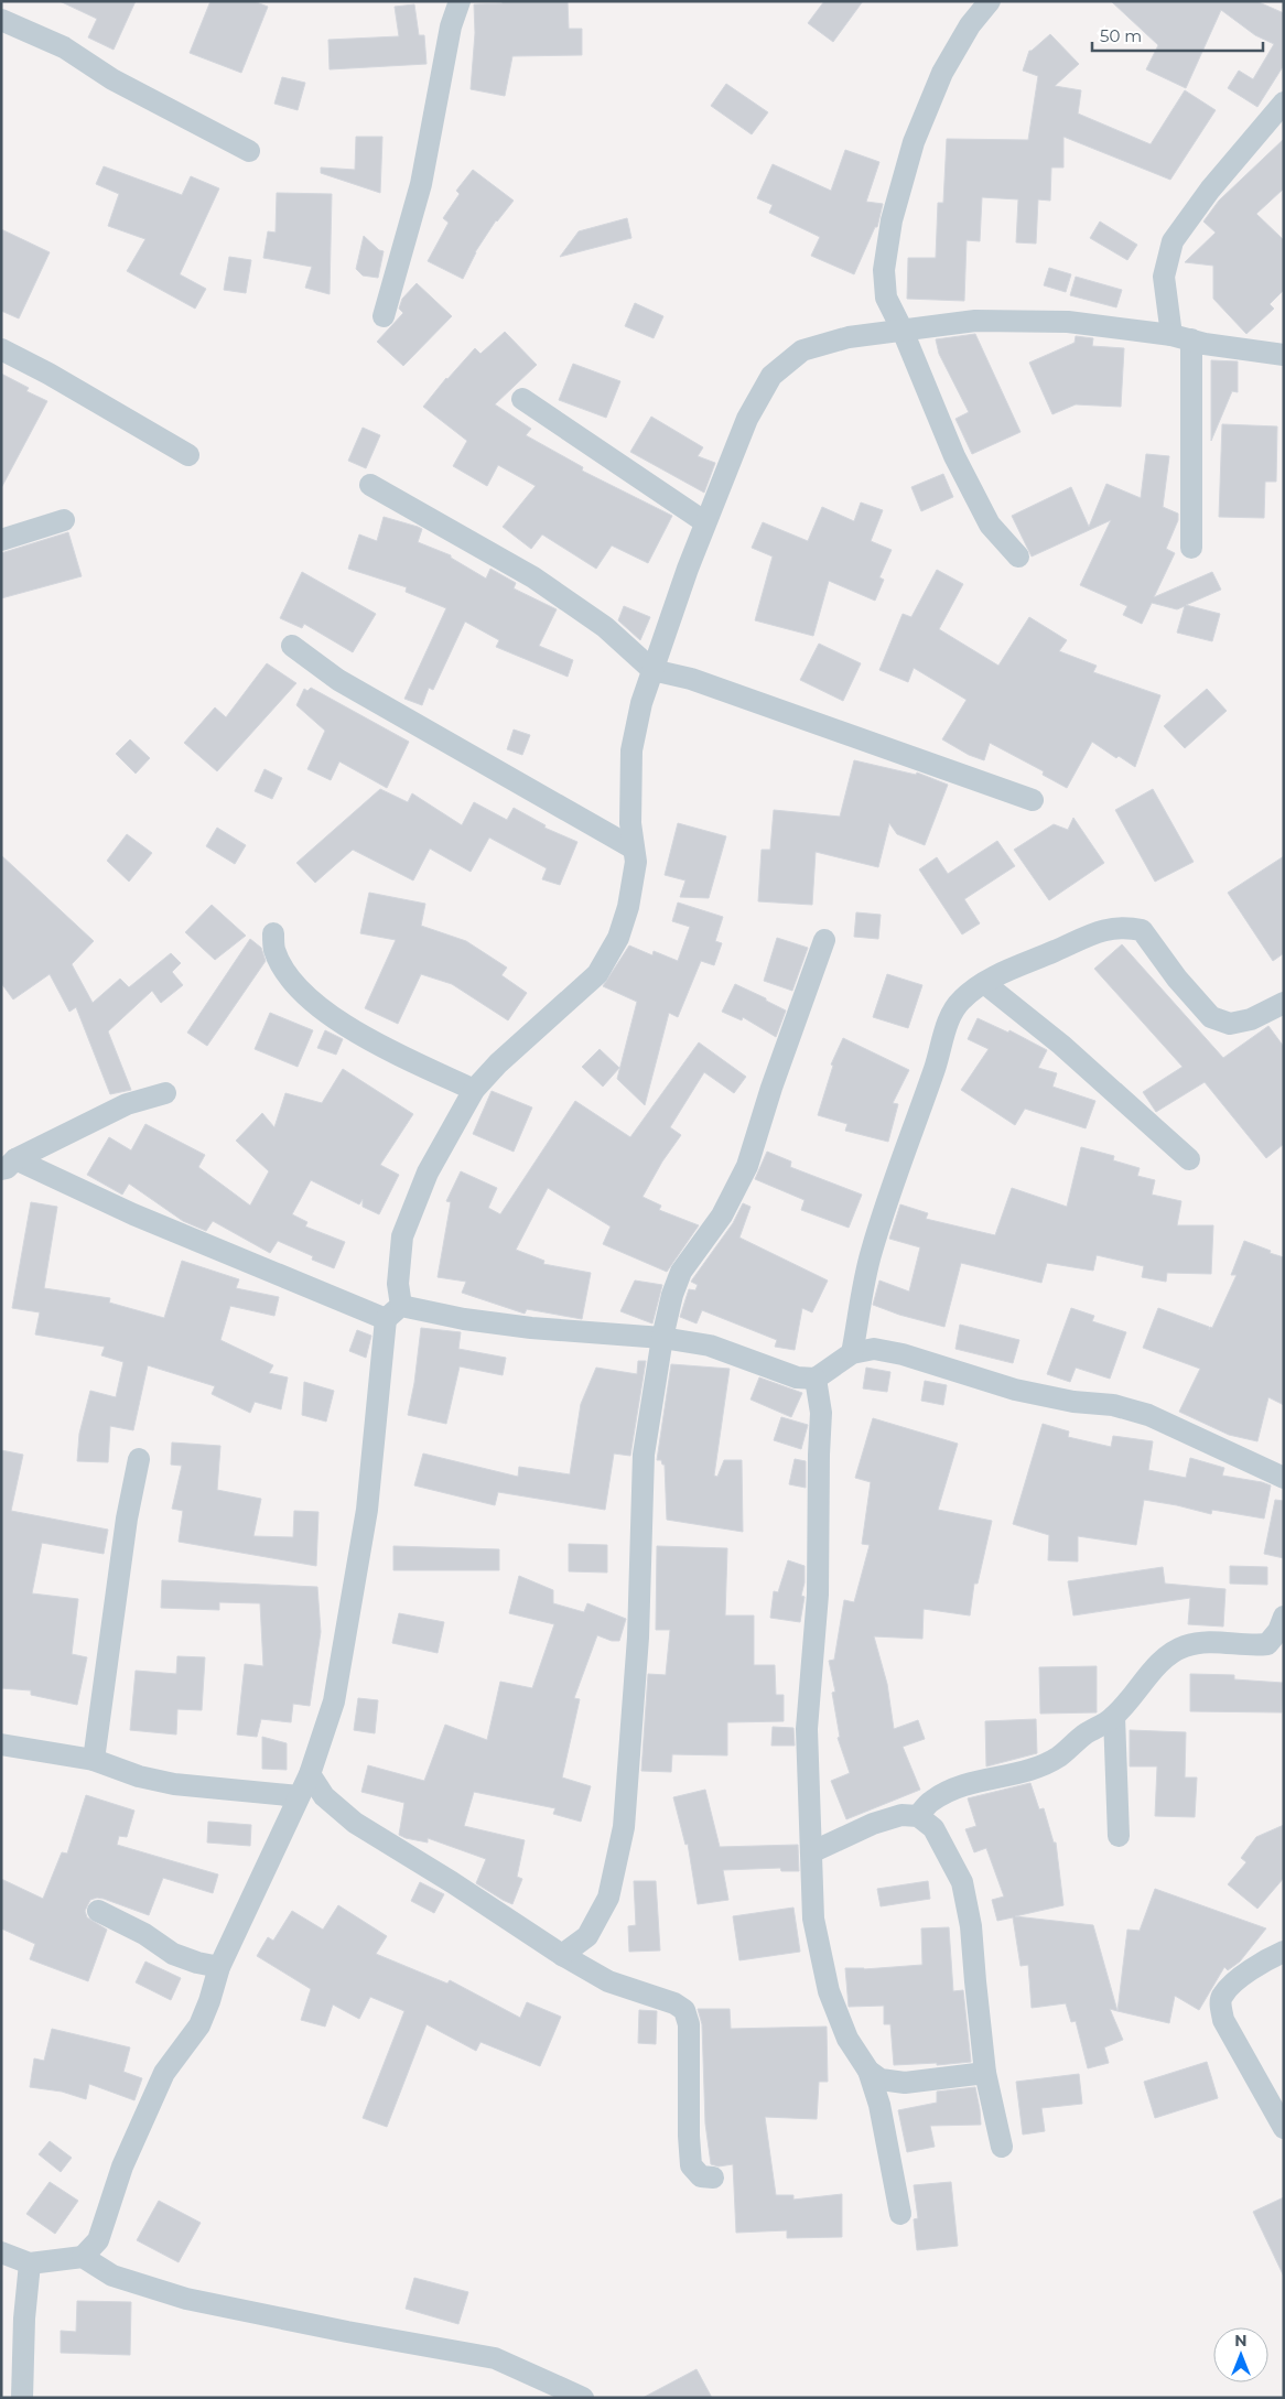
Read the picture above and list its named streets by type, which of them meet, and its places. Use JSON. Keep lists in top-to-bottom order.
{
  "scale_bar": "50 m",
  "north": "top"
}
